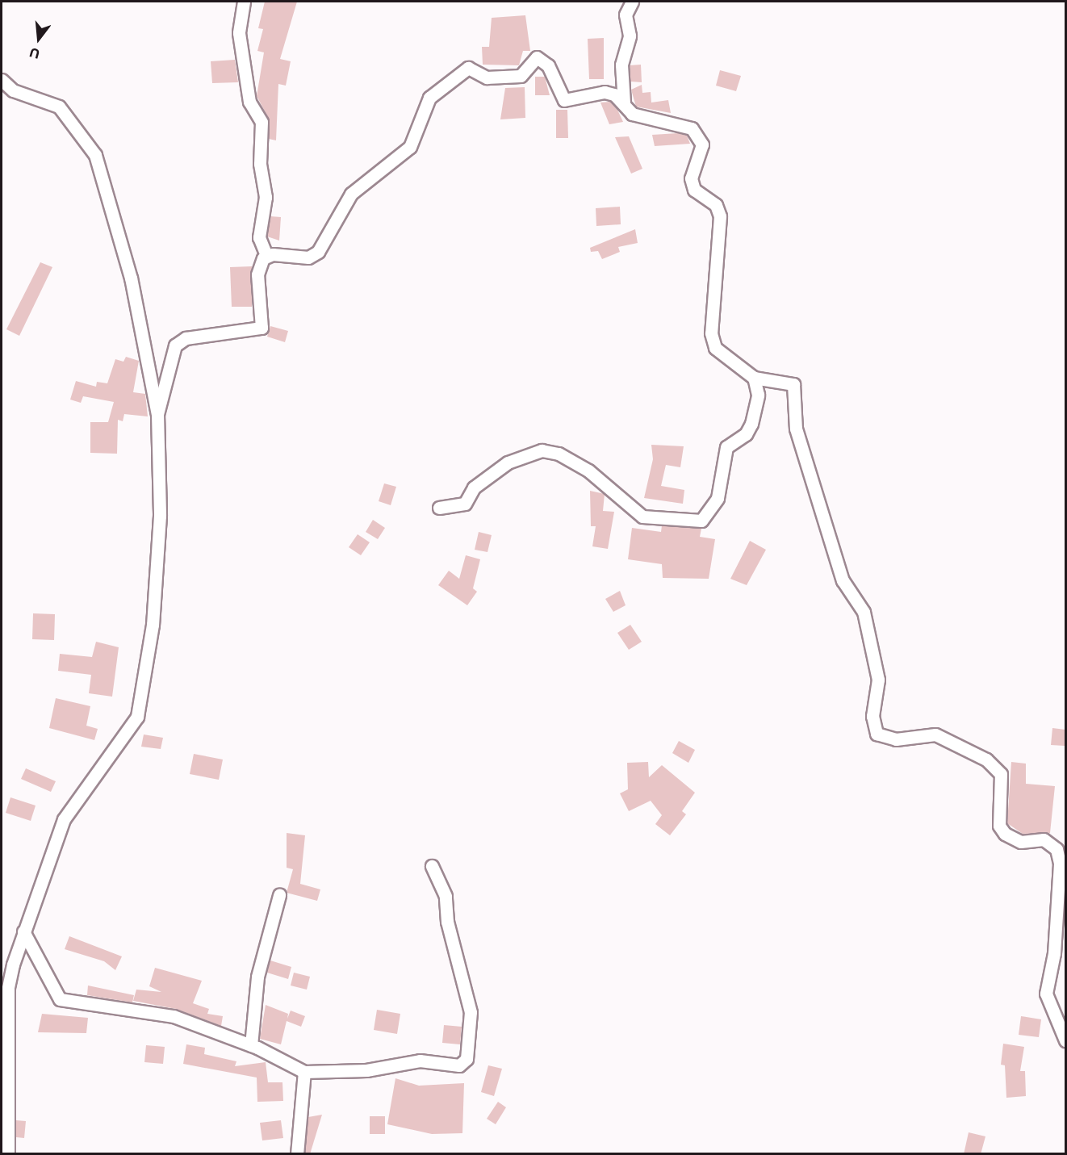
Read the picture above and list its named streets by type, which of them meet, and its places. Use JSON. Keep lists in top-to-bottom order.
{
  "north": "bottom"
}
